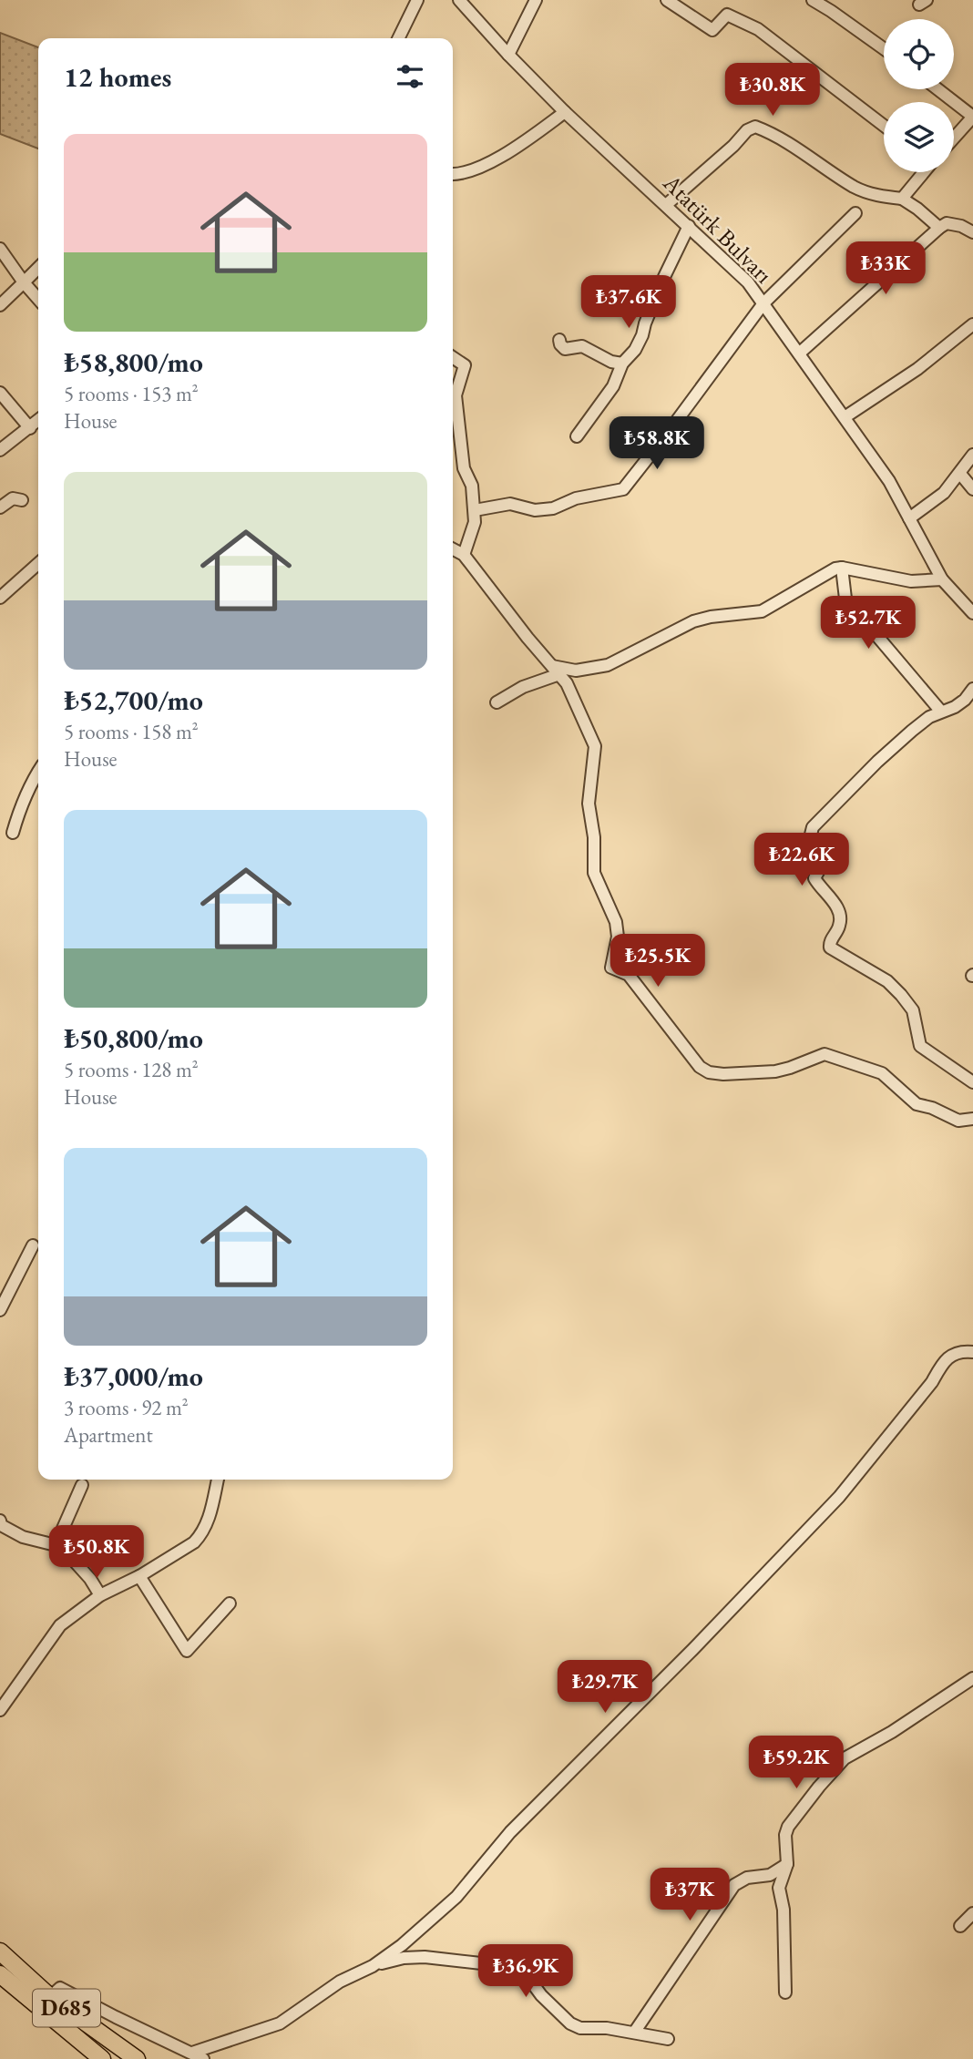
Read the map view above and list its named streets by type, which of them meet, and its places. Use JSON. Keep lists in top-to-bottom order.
{
  "streets": {
    "highway": ["D685"],
    "street": ["Atatürk Bulvarı"]
  },
  "page": {
    "heading": "12 homes",
    "price": [
      "₺30.8K",
      "₺33K",
      "₺37.6K",
      "₺58.8K",
      "₺52.7K",
      "₺22.6K",
      "₺25.5K",
      "₺50.8K",
      "₺29.7K",
      "₺59.2K",
      "₺37K",
      "₺36.9K"
    ],
    "list": [
      {
        "name": "₺58,800/mo",
        "note": "5 rooms · 153 m² · House"
      },
      {
        "name": "₺52,700/mo",
        "note": "5 rooms · 158 m² · House"
      },
      {
        "name": "₺50,800/mo",
        "note": "5 rooms · 128 m² · House"
      },
      {
        "name": "₺37,000/mo",
        "note": "3 rooms · 92 m² · Apartment"
      }
    ]
  }
}
